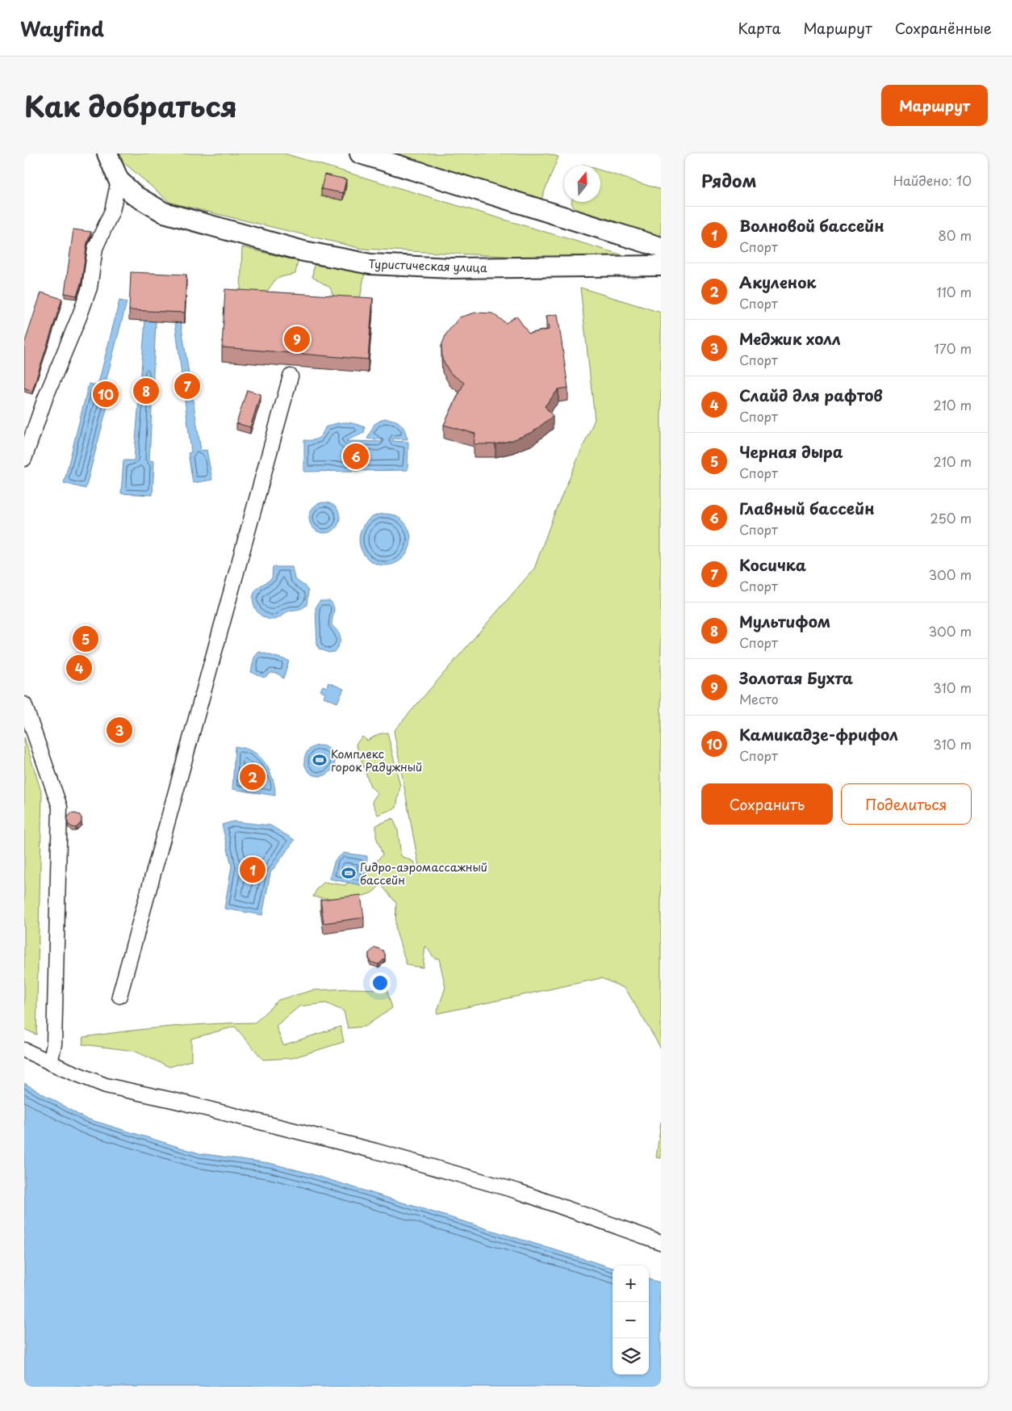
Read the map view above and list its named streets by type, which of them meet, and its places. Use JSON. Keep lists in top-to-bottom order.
{
  "streets": {
    "street": ["Туристическая улица"]
  },
  "places": {
    "sports": ["Комплекс горок Радужный", "Гидро-аэромассажный бассейн"]
  },
  "north": "top",
  "page": {
    "header": "Wayfind",
    "nav": ["Карта", "Маршрут", "Сохранённые"],
    "title": "Как добраться",
    "buttons": [
      "Маршрут",
      ["Сохранить", "Поделиться"]
    ],
    "heading": ["Рядом", "Найдено: 10"],
    "list": [
      {
        "mark": "1",
        "name": "Волновой бассейн",
        "note": "Спорт",
        "value": "80 m"
      },
      {
        "mark": "2",
        "name": "Акуленок",
        "note": "Спорт",
        "value": "110 m"
      },
      {
        "mark": "3",
        "name": "Меджик холл",
        "note": "Спорт",
        "value": "170 m"
      },
      {
        "mark": "4",
        "name": "Слайд для рафтов",
        "note": "Спорт",
        "value": "210 m"
      },
      {
        "mark": "5",
        "name": "Черная дыра",
        "note": "Спорт",
        "value": "210 m"
      },
      {
        "mark": "6",
        "name": "Главный бассейн",
        "note": "Спорт",
        "value": "250 m"
      },
      {
        "mark": "7",
        "name": "Косичка",
        "note": "Спорт",
        "value": "300 m"
      },
      {
        "mark": "8",
        "name": "Мультифом",
        "note": "Спорт",
        "value": "300 m"
      },
      {
        "mark": "9",
        "name": "Золотая Бухта",
        "note": "Место",
        "value": "310 m"
      },
      {
        "mark": "10",
        "name": "Камикадзе-фрифол",
        "note": "Спорт",
        "value": "310 m"
      }
    ],
    "pins": [
      "9",
      "7",
      "8",
      "10",
      "6",
      "5",
      "4",
      "3",
      "2",
      "1"
    ],
    "map_buttons": ["+", "−"]
  }
}
